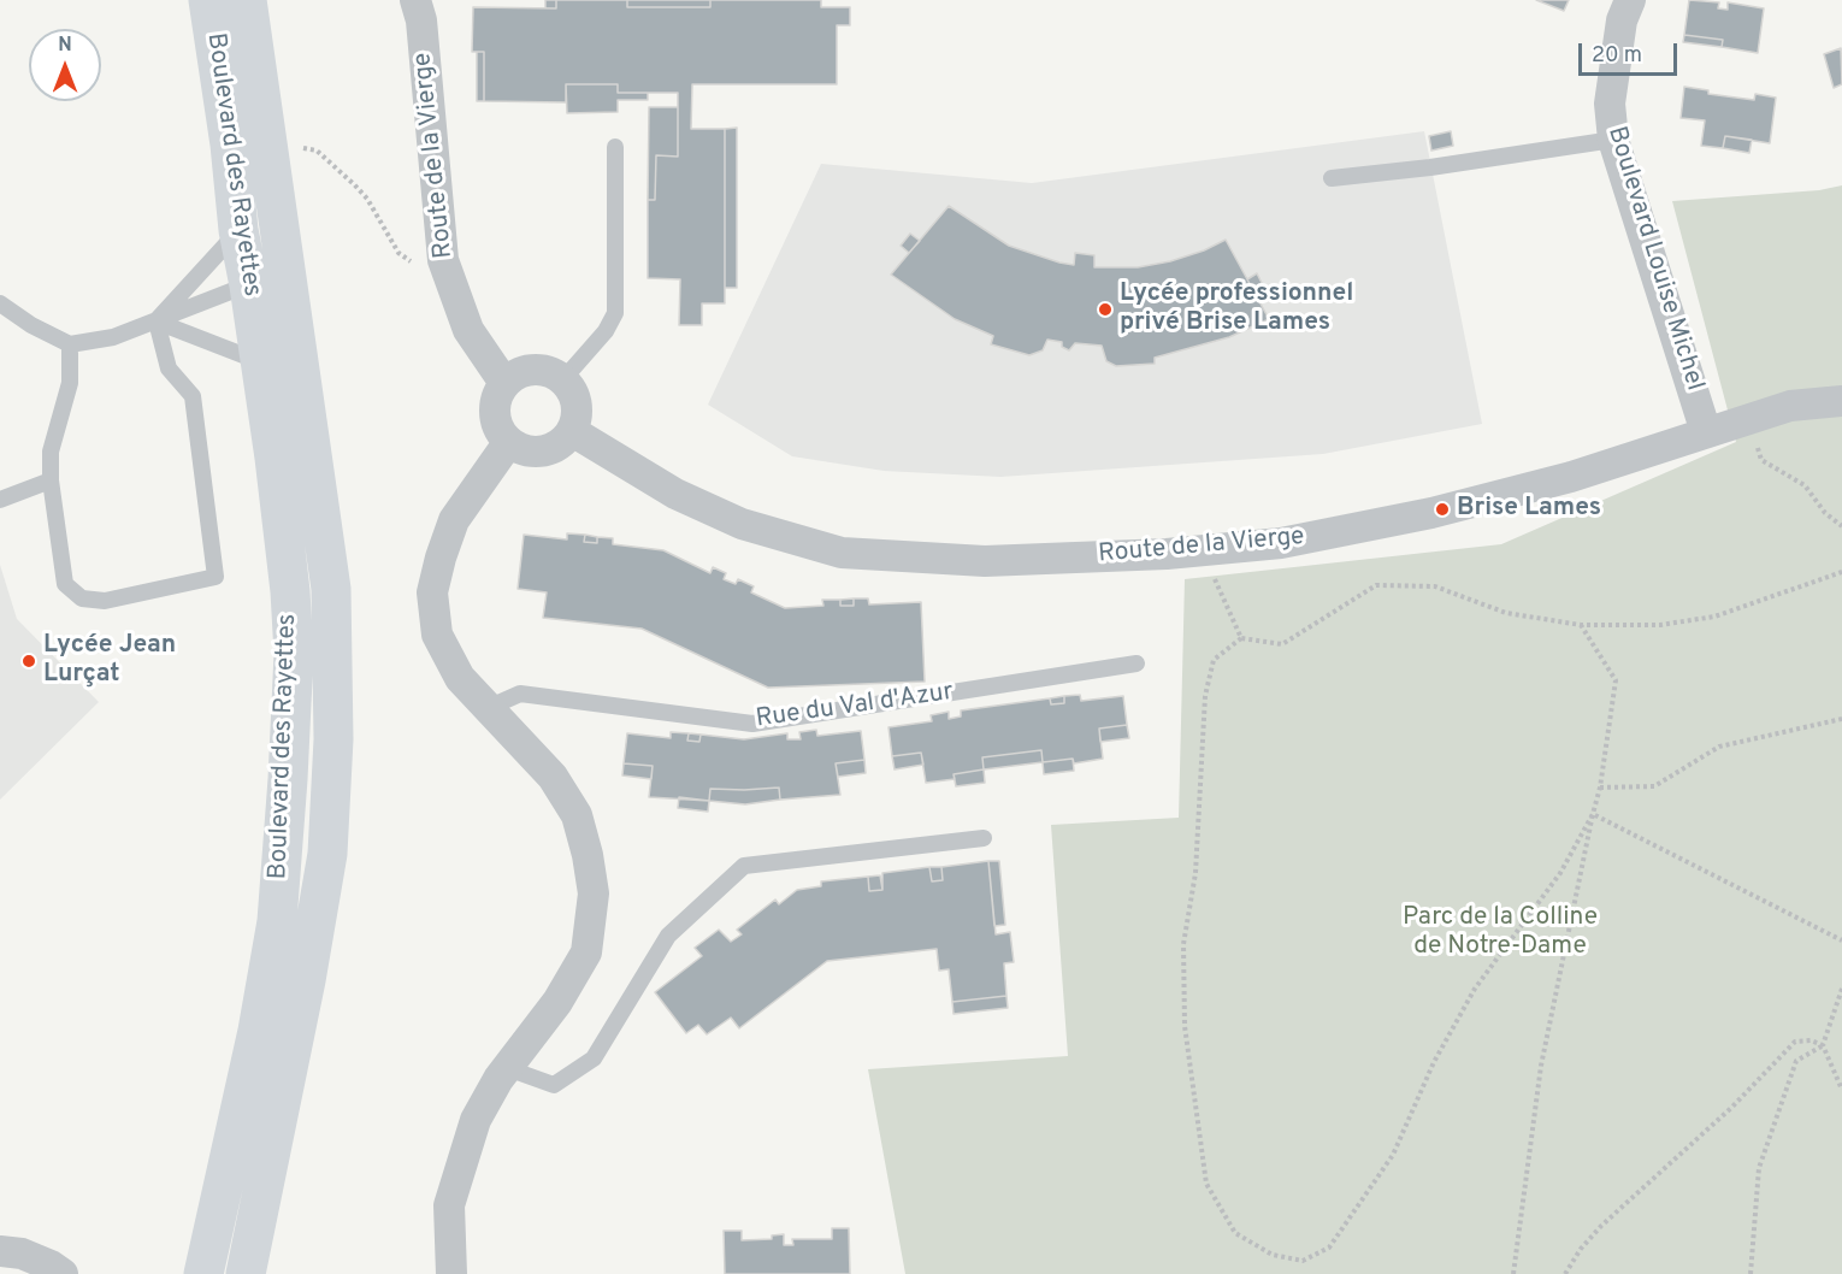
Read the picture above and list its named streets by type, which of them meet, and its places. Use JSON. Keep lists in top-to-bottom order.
{
  "streets": {
    "main road": ["Boulevard des Rayettes"],
    "street": ["Route de la Vierge", "Boulevard Louise Michel"],
    "lane": ["Rue du Val d'Azur"]
  },
  "crossings": [
    ["Route de la Vierge", "Boulevard Louise Michel"]
  ],
  "parks": ["Parc de la Colline de Notre-Dame"],
  "places": ["Lycée professionnel privé Brise Lames", "Brise Lames", "Lycée Jean Lurçat"],
  "scale_bar": "20 m",
  "north": "top"
}
